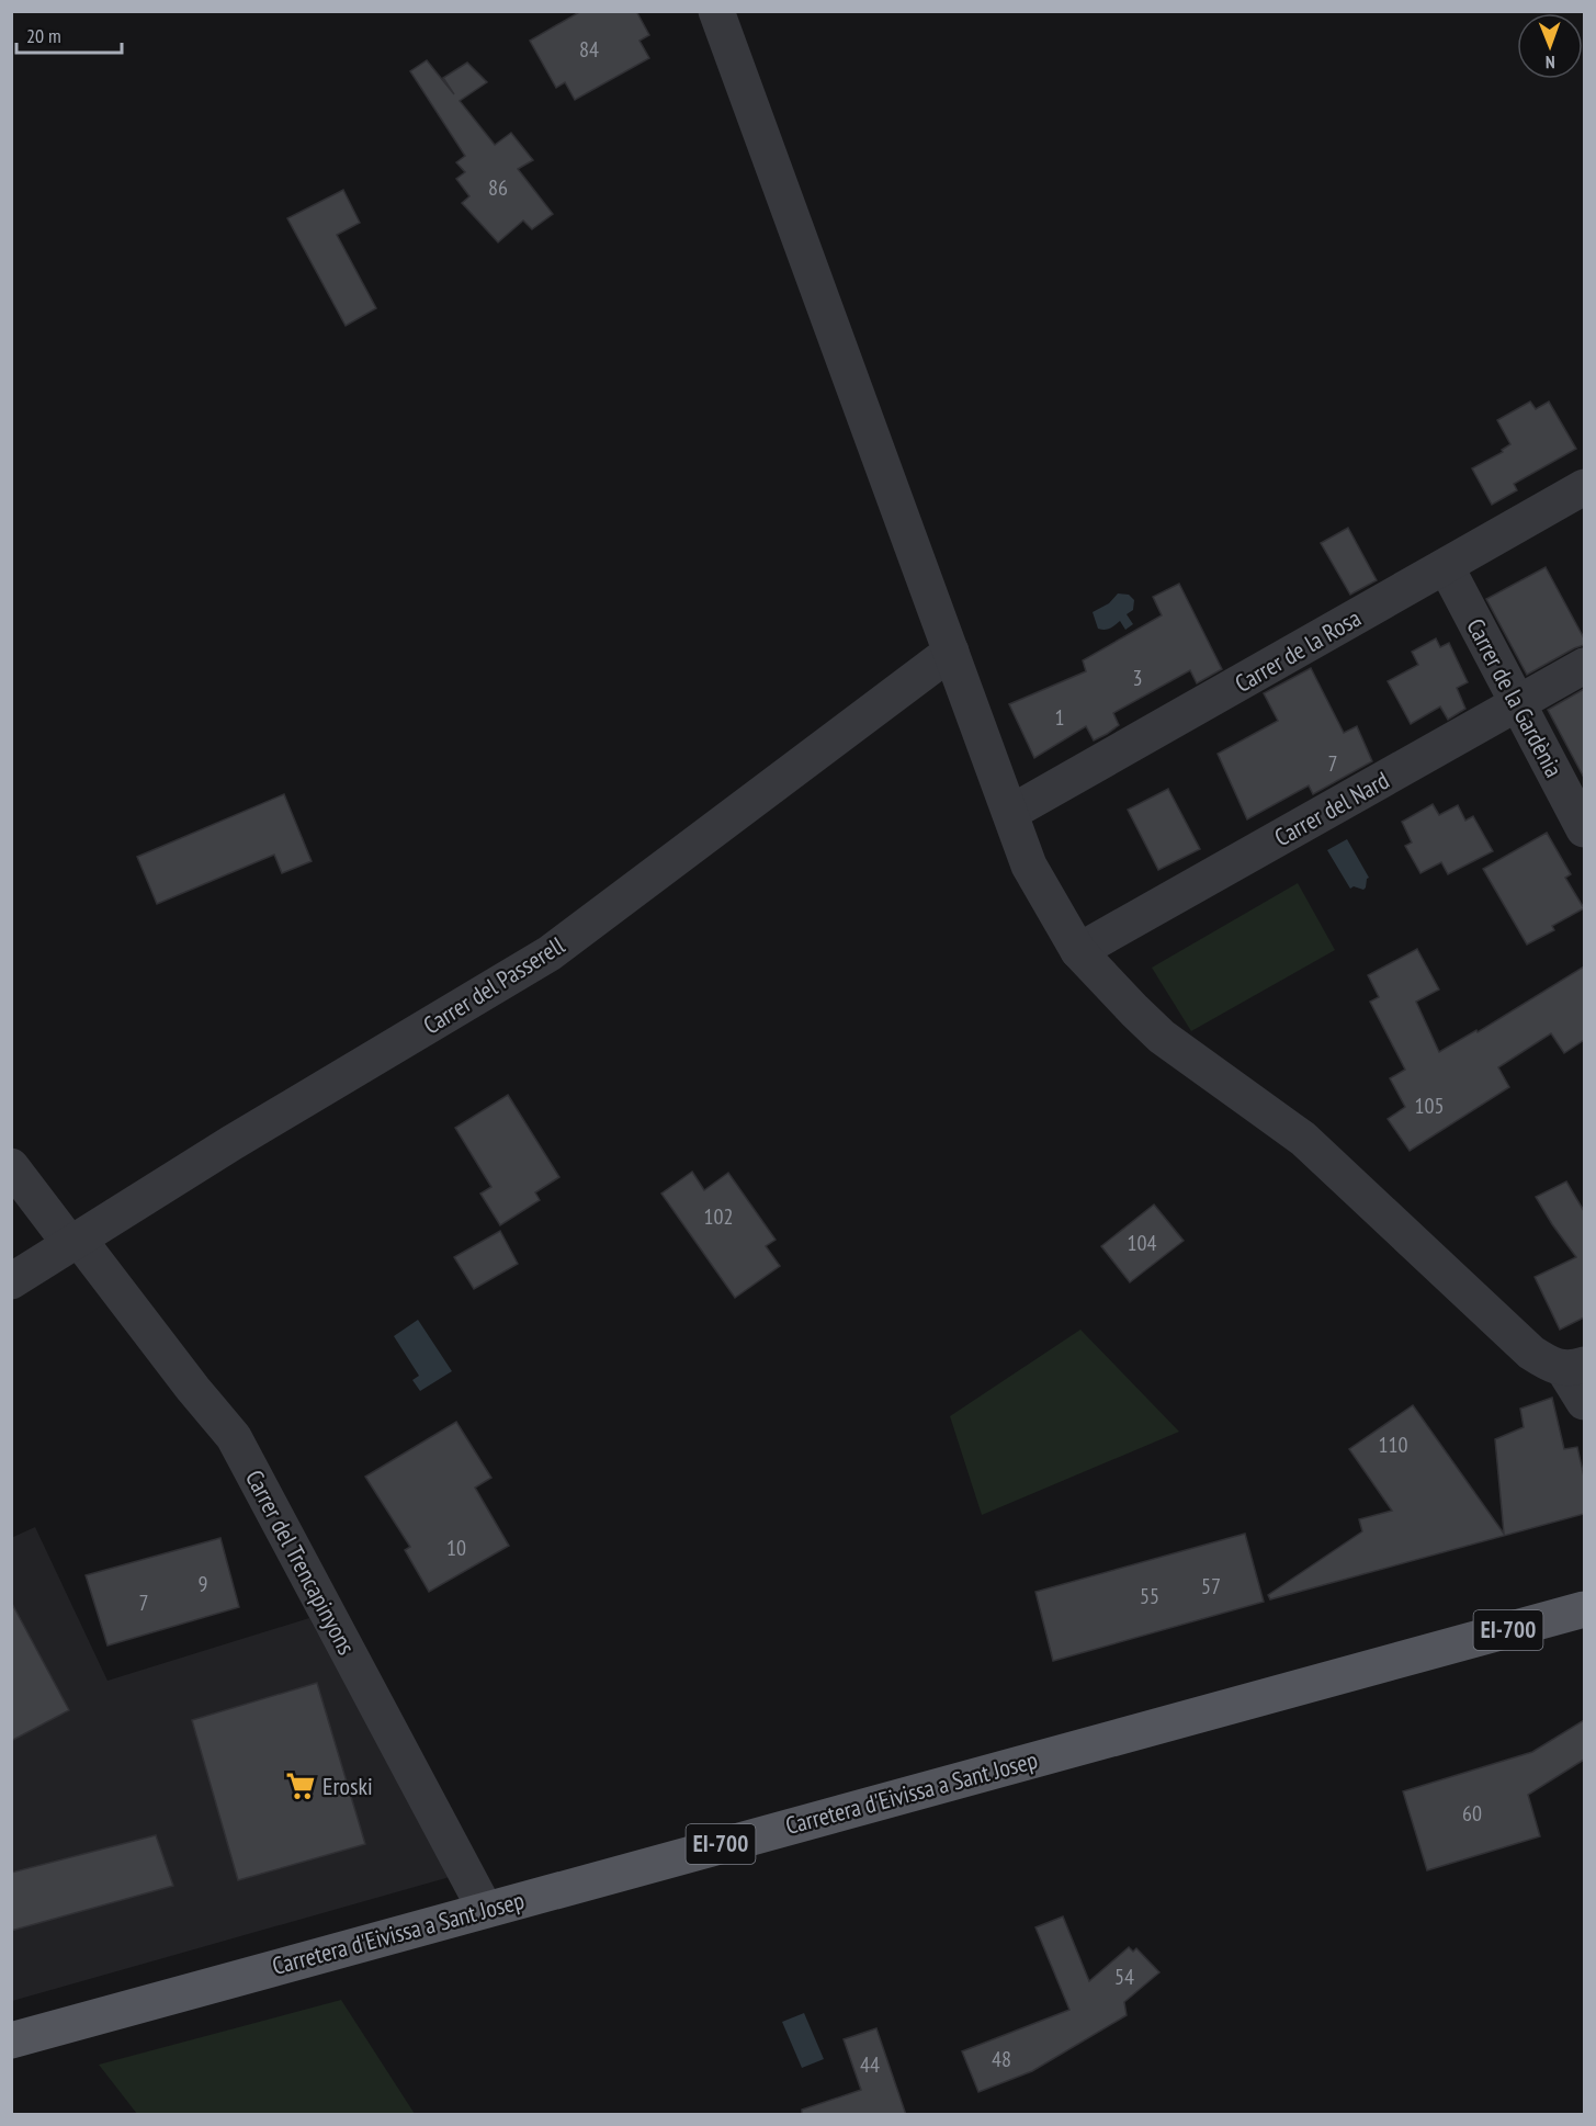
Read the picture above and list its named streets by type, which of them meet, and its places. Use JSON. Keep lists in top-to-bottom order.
{
  "streets": {
    "main road": ["EI-700", "Carretera d'Eivissa a Sant Josep"],
    "street": [
      "Carrer de la Rosa",
      "Carrer de la Gardènia",
      "Carrer del Nard",
      "Carrer del Passerell",
      "Carrer del Trencapinyons"
    ]
  },
  "crossings": [
    ["Carrer de la Rosa", "Carrer de la Gardènia"],
    ["Carrer de la Gardènia", "Carrer del Nard"],
    ["Carrer del Passerell", "Carrer del Trencapinyons"],
    ["Carrer del Trencapinyons", "Carretera d'Eivissa a Sant Josep"]
  ],
  "places": {
    "supermarket": ["Eroski"]
  },
  "house_numbers": [
    "84",
    "86",
    "3",
    "1",
    "7",
    "105",
    "102",
    "104",
    "110",
    "10",
    "9",
    "57",
    "55",
    "7",
    "60",
    "54",
    "48",
    "44"
  ],
  "scale_bar": "20 m",
  "north": "bottom"
}
